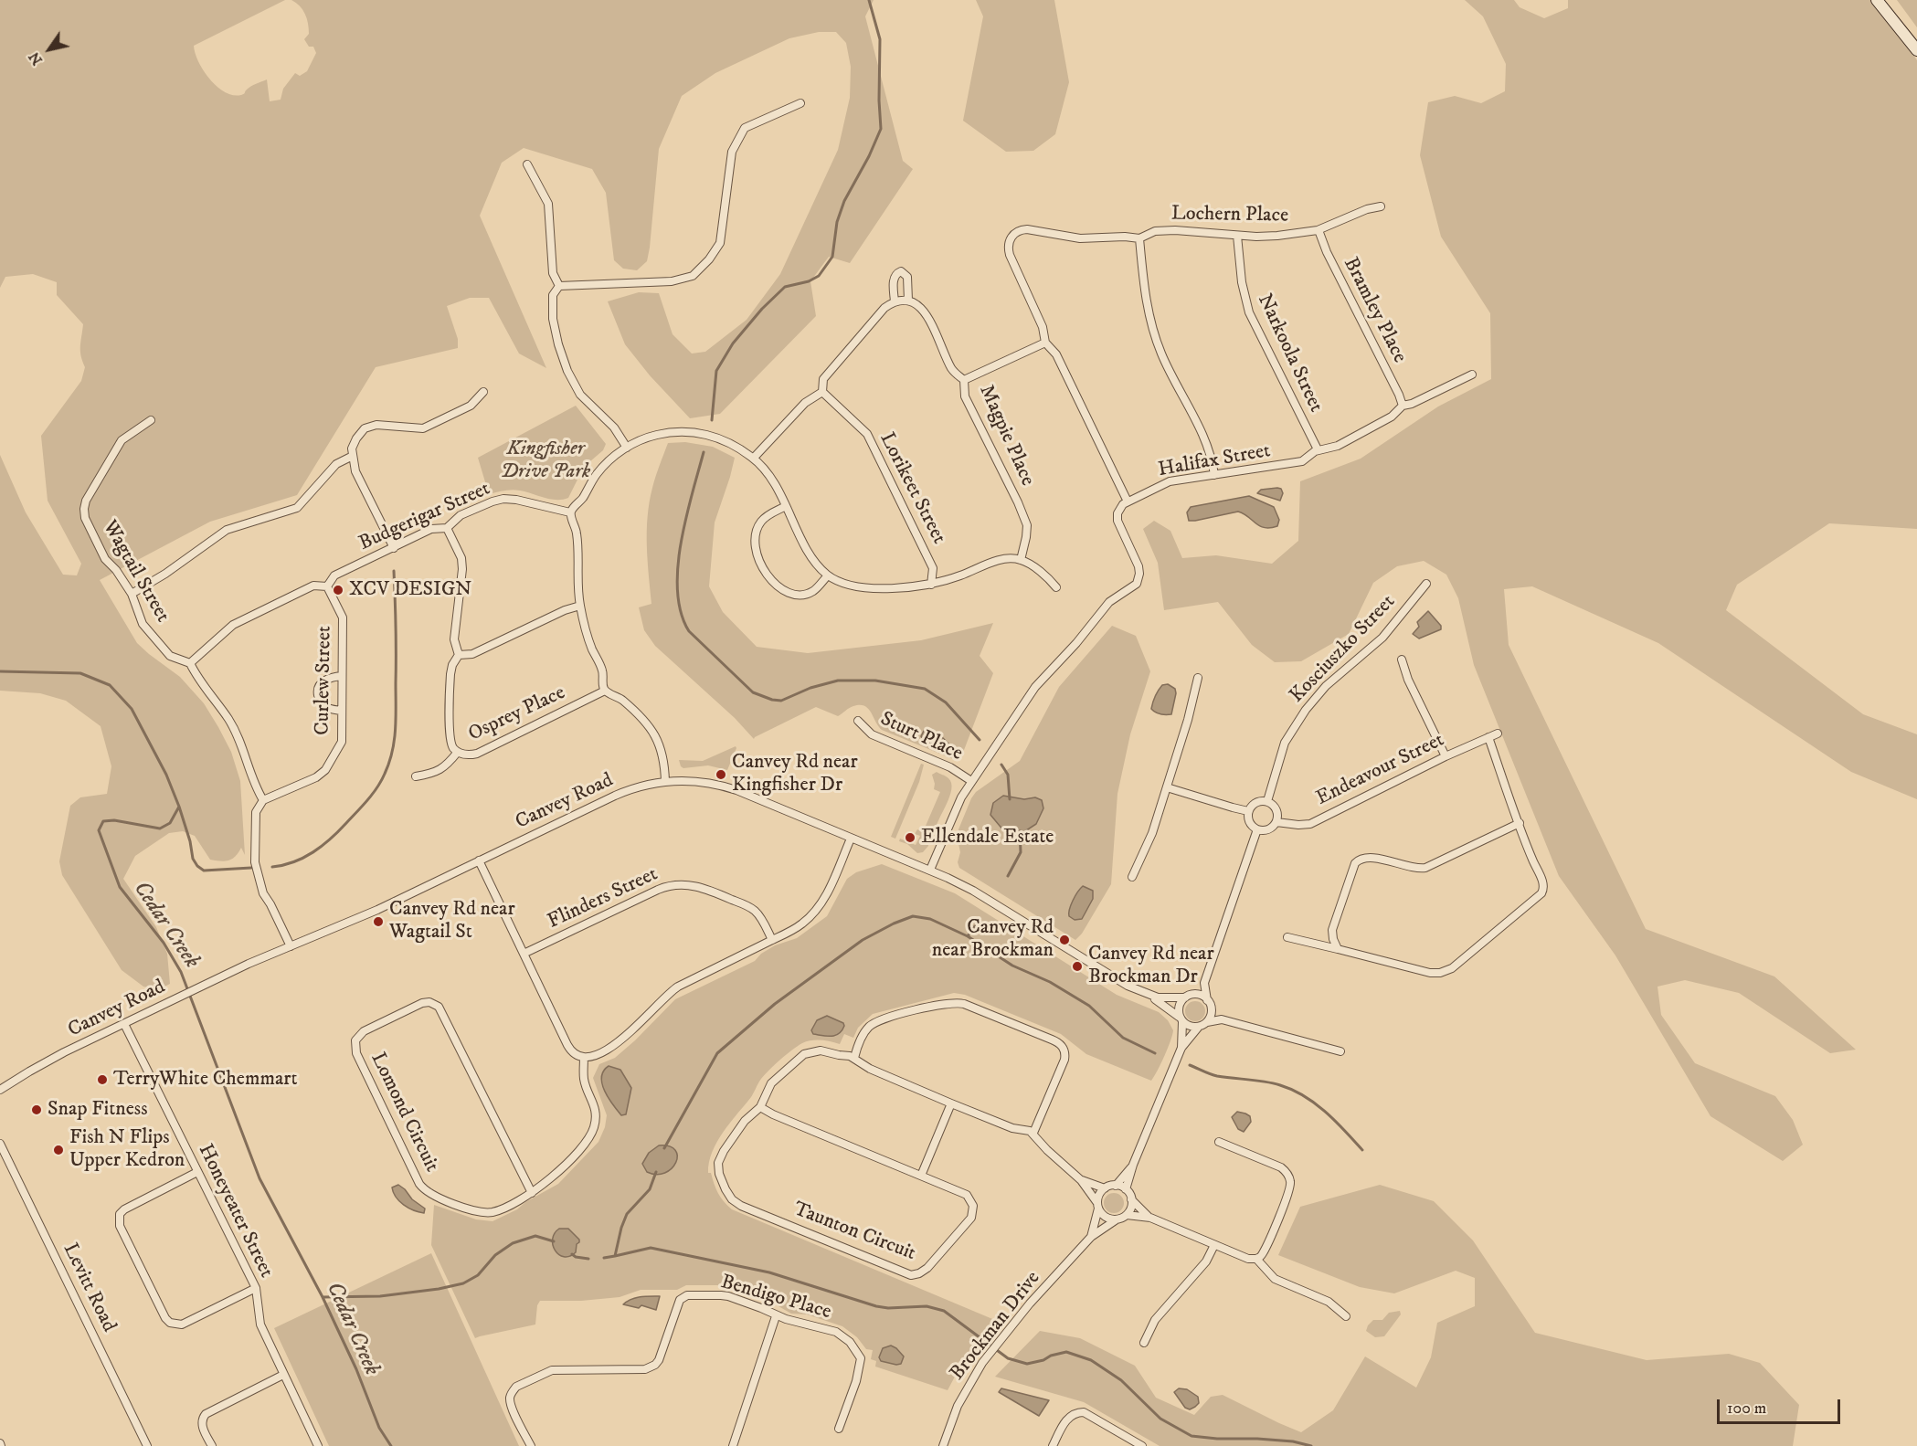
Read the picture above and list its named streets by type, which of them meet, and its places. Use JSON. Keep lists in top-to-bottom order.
{
  "streets": {
    "street": [
      "Lochern Place",
      "Bramley Place",
      "Narkoola Street",
      "Magpie Place",
      "Halifax Street",
      "Lorikeet Street",
      "Budgerigar Street",
      "Wagtail Street",
      "Kosciuszko Street",
      "Curlew Street",
      "Osprey Place",
      "Sturt Place",
      "Endeavour Street",
      "Canvey Road",
      "Flinders Street",
      "Lomond Circuit",
      "Honeyeater Street",
      "Taunton Circuit",
      "Levitt Road",
      "Bendigo Place",
      "Brockman Drive"
    ]
  },
  "crossings": [
    ["Lochern Place", "Bramley Place"],
    ["Lochern Place", "Narkoola Street"],
    ["Lochern Place", "Halifax Street"],
    ["Bramley Place", "Halifax Street"],
    ["Narkoola Street", "Halifax Street"],
    ["Budgerigar Street", "Wagtail Street"],
    ["Budgerigar Street", "Curlew Street"],
    ["Kosciuszko Street", "Endeavour Street"],
    ["Canvey Road", "Honeyeater Street"]
  ],
  "water": ["Cedar Creek"],
  "parks": ["Kingfisher Drive Park"],
  "places": [
    "XCV DESIGN",
    "Canvey Rd near Kingfisher Dr",
    "Ellendale Estate",
    "Canvey Rd near Wagtail St",
    "Canvey Rd near Brockman",
    "Canvey Rd near Brockman Dr",
    "TerryWhite Chemmart",
    "Snap Fitness",
    "Fish N Flips Upper Kedron"
  ],
  "scale_bar": "100 m",
  "north": "bottom left"
}
